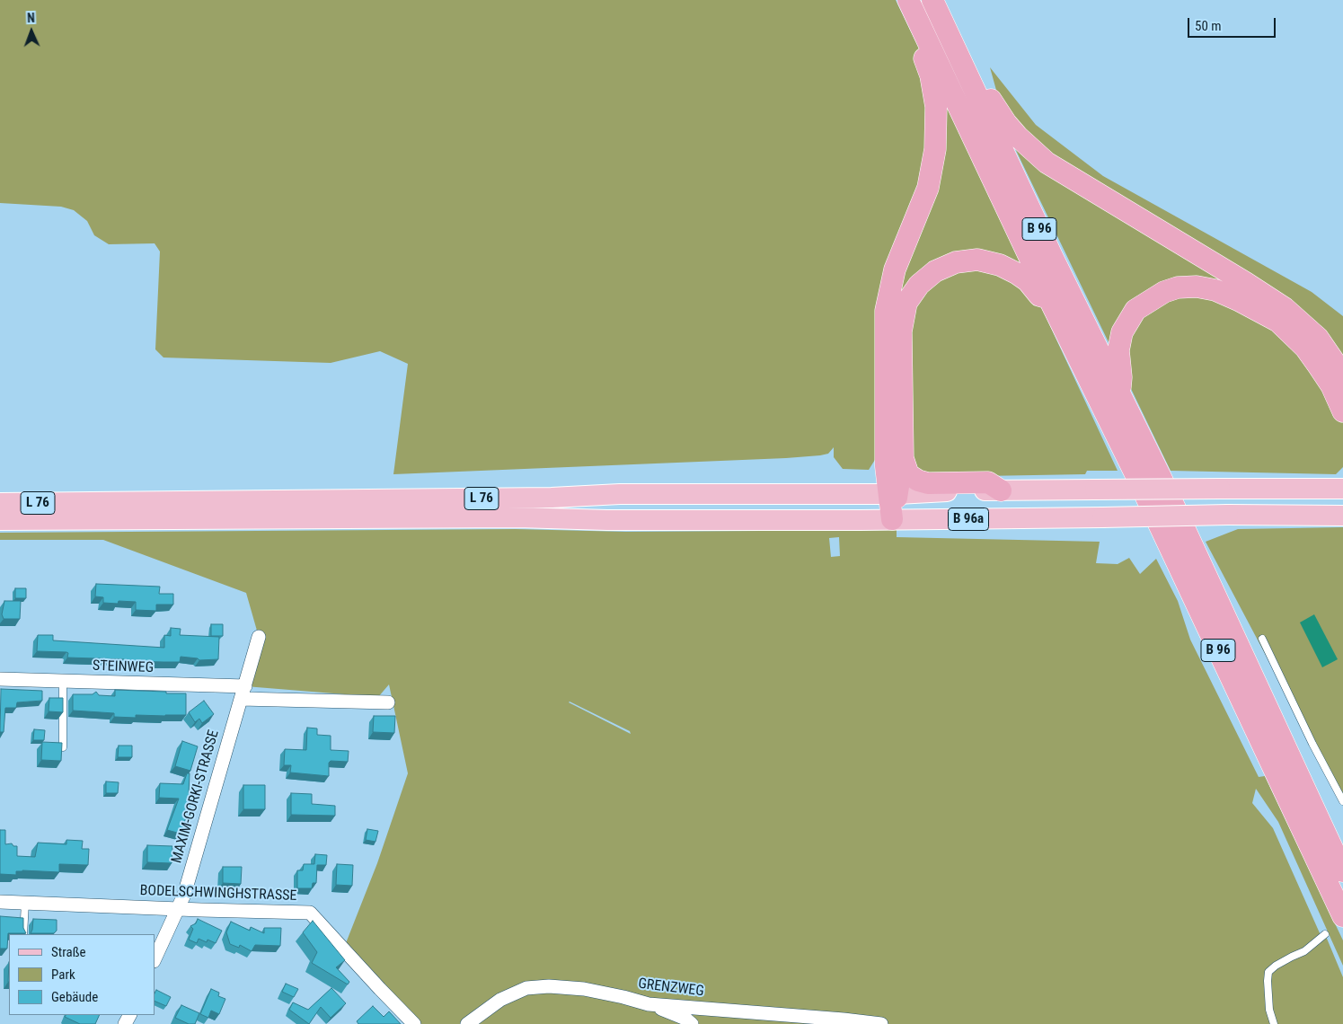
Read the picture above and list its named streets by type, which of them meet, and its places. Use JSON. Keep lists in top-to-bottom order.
{
  "streets": {
    "highway": ["B 96"],
    "main road": ["L 76", "B 96a"],
    "street": [
      "STEINWEG",
      "MAXIM-GORKI-STRASSE",
      "BODELSCHWINGHSTRASSE",
      "GRENZWEG"
    ]
  },
  "crossings": [
    ["L 76", "B 96a"],
    ["STEINWEG", "MAXIM-GORKI-STRASSE"],
    ["MAXIM-GORKI-STRASSE", "BODELSCHWINGHSTRASSE"]
  ],
  "legend": ["Straße", "Park", "Gebäude"],
  "scale_bar": "50 m",
  "north": "top"
}
